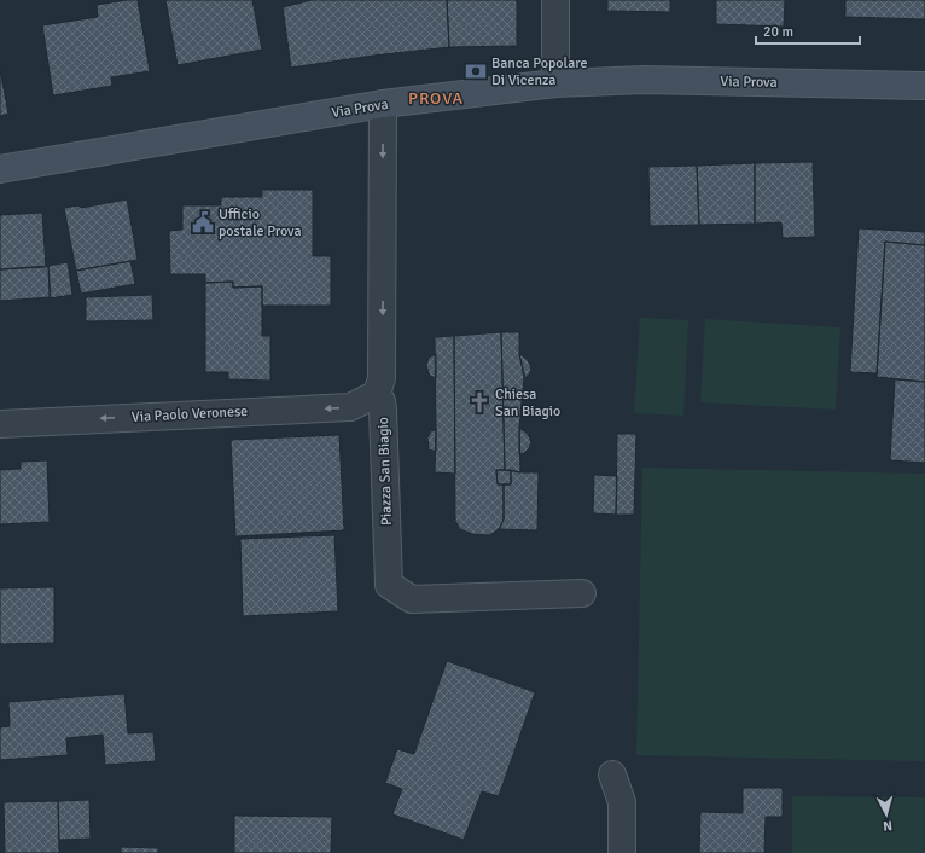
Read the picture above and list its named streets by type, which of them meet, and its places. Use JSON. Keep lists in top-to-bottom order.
{
  "streets": {
    "main road": ["Via Prova"],
    "street": ["Via Paolo Veronese", "Piazza San Biagio"]
  },
  "crossings": [
    ["Via Prova", "Piazza San Biagio"],
    ["Via Paolo Veronese", "Piazza San Biagio"]
  ],
  "one_way": ["Via Paolo Veronese", "Piazza San Biagio"],
  "districts": ["PROVA"],
  "places": {
    "bank": ["Banca Popolare Di Vicenza"],
    "public building": ["Ufficio postale Prova"],
    "church": ["Chiesa San Biagio"]
  },
  "scale_bar": "20 m",
  "north": "bottom"
}
